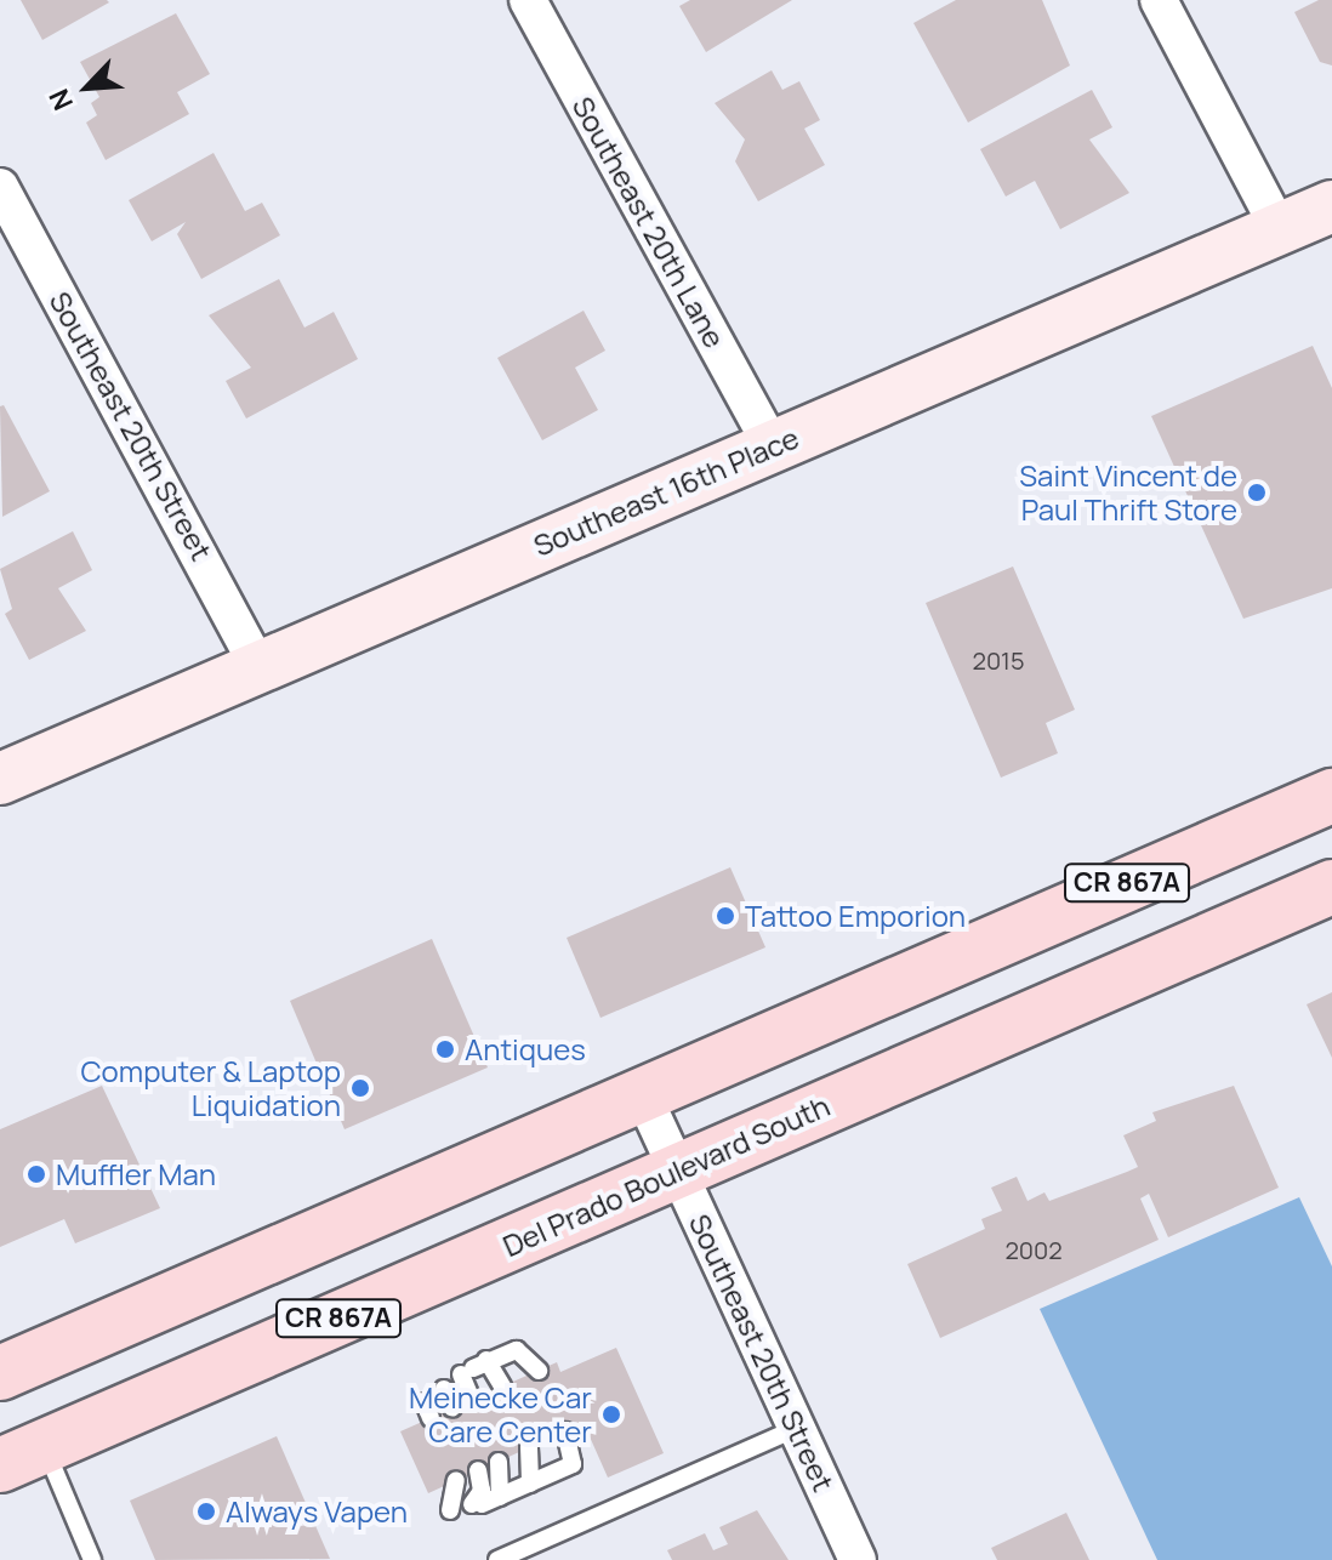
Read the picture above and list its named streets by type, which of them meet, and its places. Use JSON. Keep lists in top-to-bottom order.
{
  "streets": {
    "main road": ["CR 867A", "Del Prado Boulevard South"],
    "street": ["Southeast 20th Lane", "Southeast 20th Street", "Southeast 16th Place"]
  },
  "crossings": [
    ["Southeast 20th Lane", "Southeast 16th Place"],
    ["Southeast 20th Street", "Southeast 16th Place"],
    ["Southeast 20th Street", "CR 867A"],
    ["Southeast 20th Street", "Del Prado Boulevard South"]
  ],
  "places": [
    "Saint Vincent de Paul Thrift Store",
    "Tattoo Emporion",
    "Antiques",
    "Computer & Laptop Liquidation",
    "Muffler Man",
    "Meinecke Car Care Center",
    "Always Vapen"
  ],
  "house_numbers": ["2015", "2002"],
  "north": "bottom left"
}
